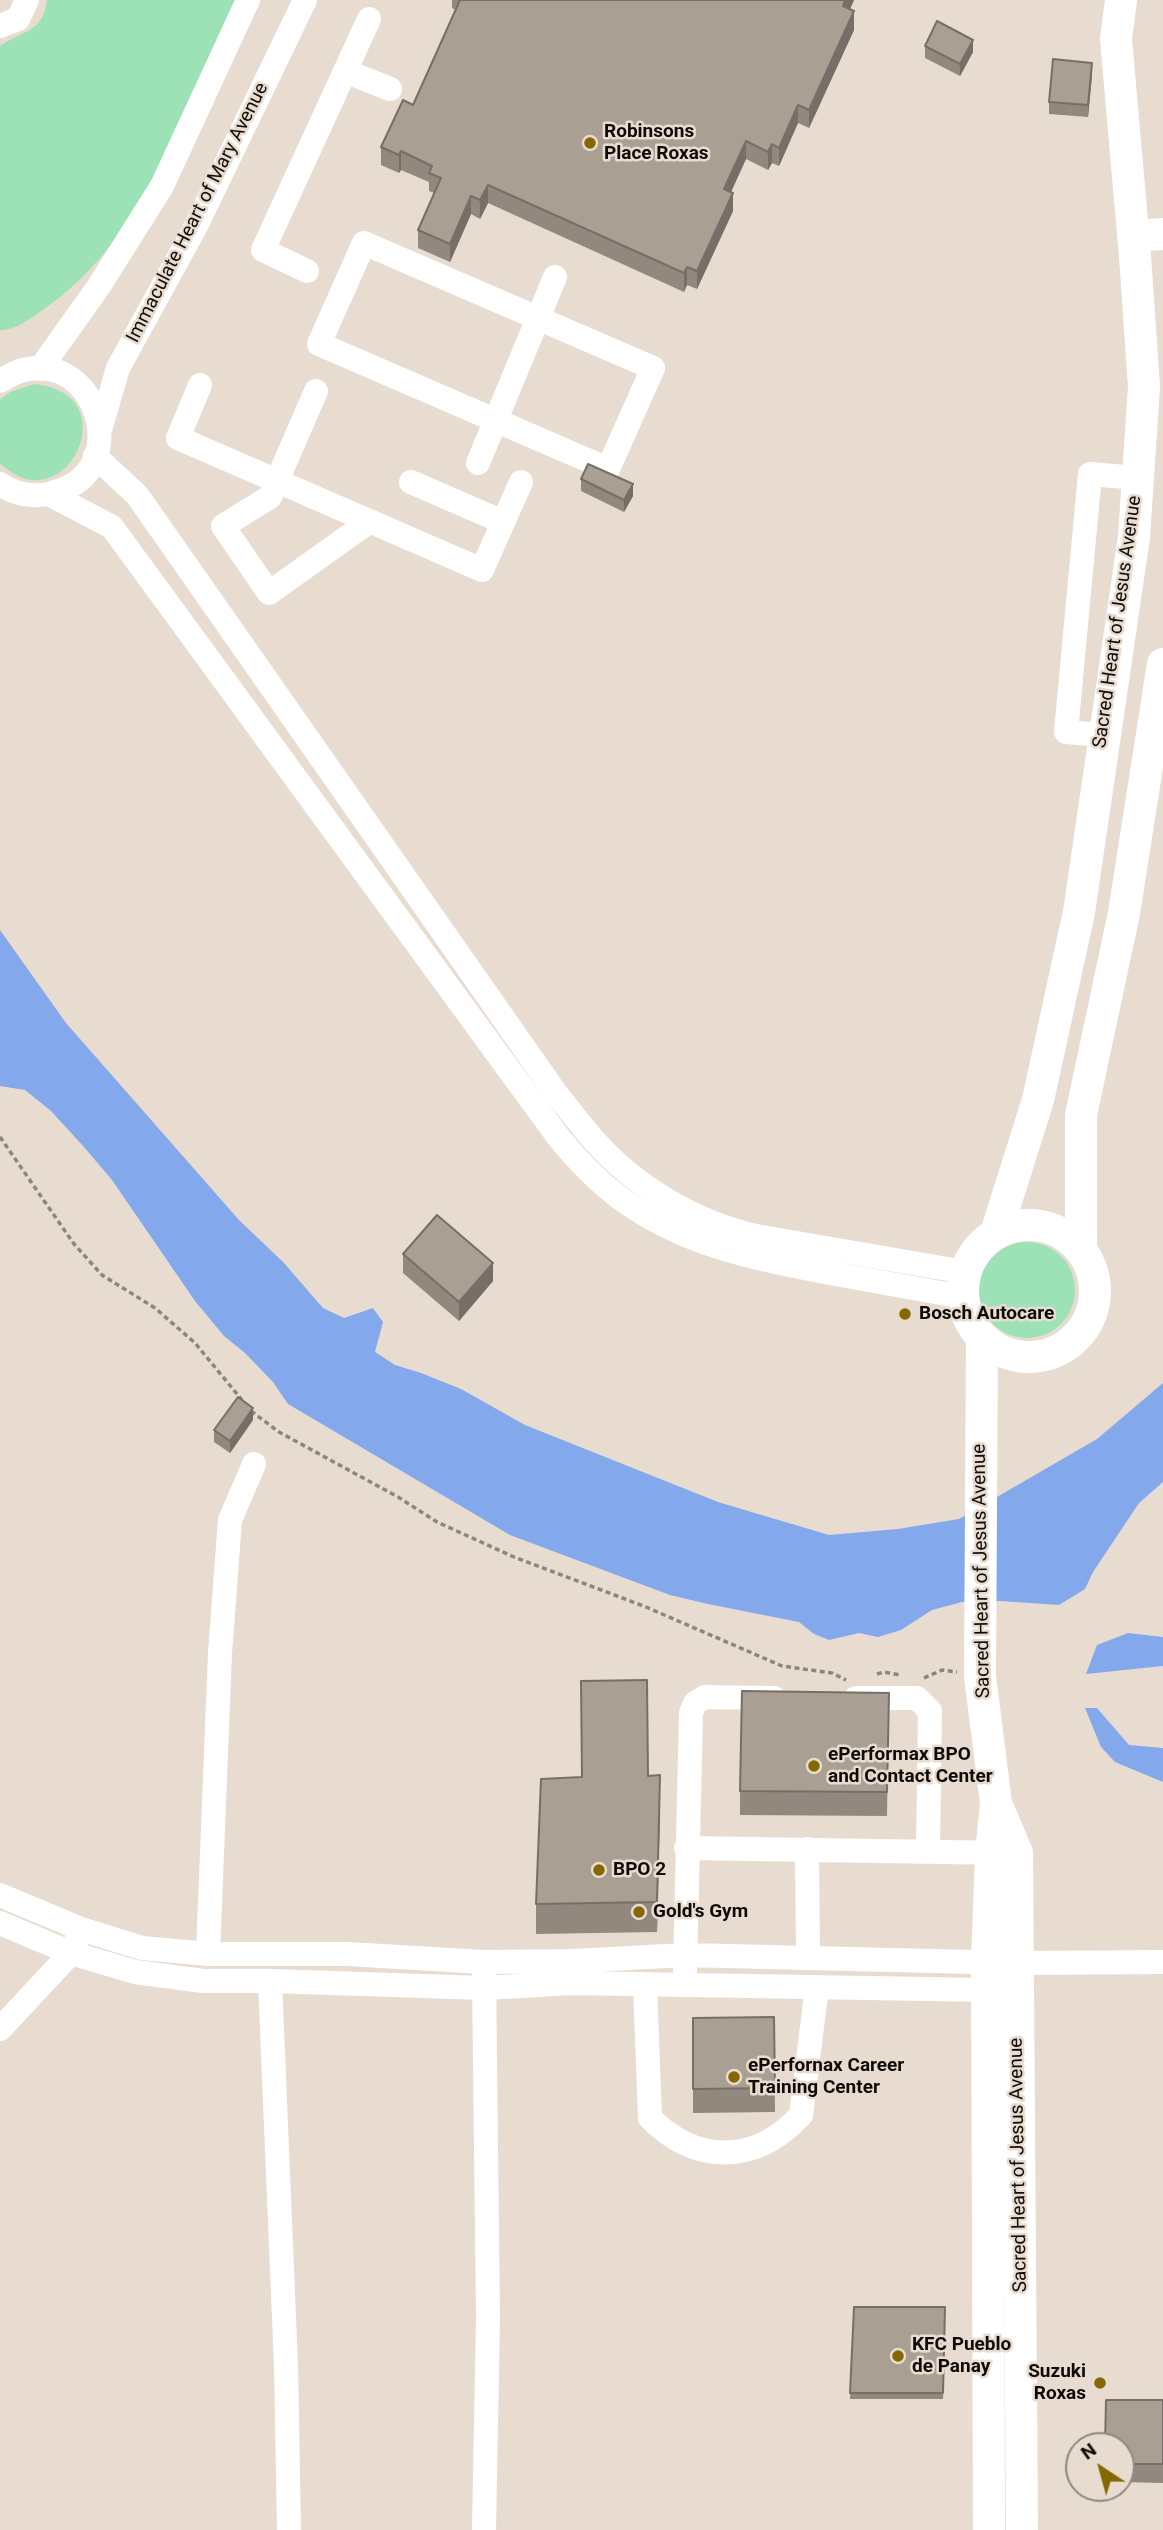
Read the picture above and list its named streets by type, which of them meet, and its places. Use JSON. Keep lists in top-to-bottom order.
{
  "streets": {
    "main road": ["Sacred Heart of Jesus Avenue"],
    "street": ["Immaculate Heart of Mary Avenue"]
  },
  "places": [
    "Robinsons Place Roxas",
    "Bosch Autocare",
    "ePerformax BPO and Contact Center",
    "BPO 2",
    "Gold's Gym",
    "ePerfornax Career Training Center",
    "KFC Pueblo de Panay",
    "Suzuki Roxas"
  ],
  "north": "top left"
}
